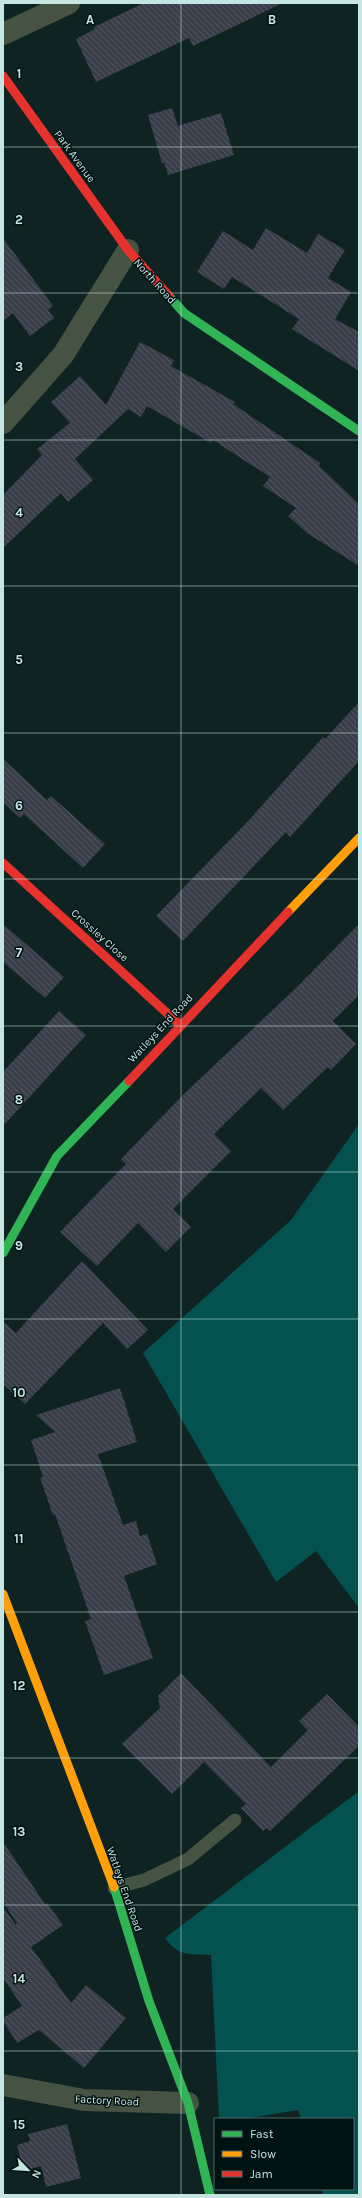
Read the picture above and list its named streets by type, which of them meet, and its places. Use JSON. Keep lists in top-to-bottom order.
{
  "streets": {
    "street": [
      "Park Avenue",
      "North Road",
      "Crossley Close",
      "Watleys End Road",
      "Factory Road"
    ]
  },
  "crossings": [
    ["Park Avenue", "North Road"],
    ["Crossley Close", "Watleys End Road"],
    ["Watleys End Road", "Factory Road"]
  ],
  "legend": ["Fast", "Slow", "Jam"],
  "north": "bottom right",
  "grid": {
    "columns": ["A", "B"],
    "rows": [
      "1",
      "2",
      "3",
      "4",
      "5",
      "6",
      "7",
      "8",
      "9",
      "10",
      "11",
      "12",
      "13",
      "14",
      "15"
    ]
  }
}
